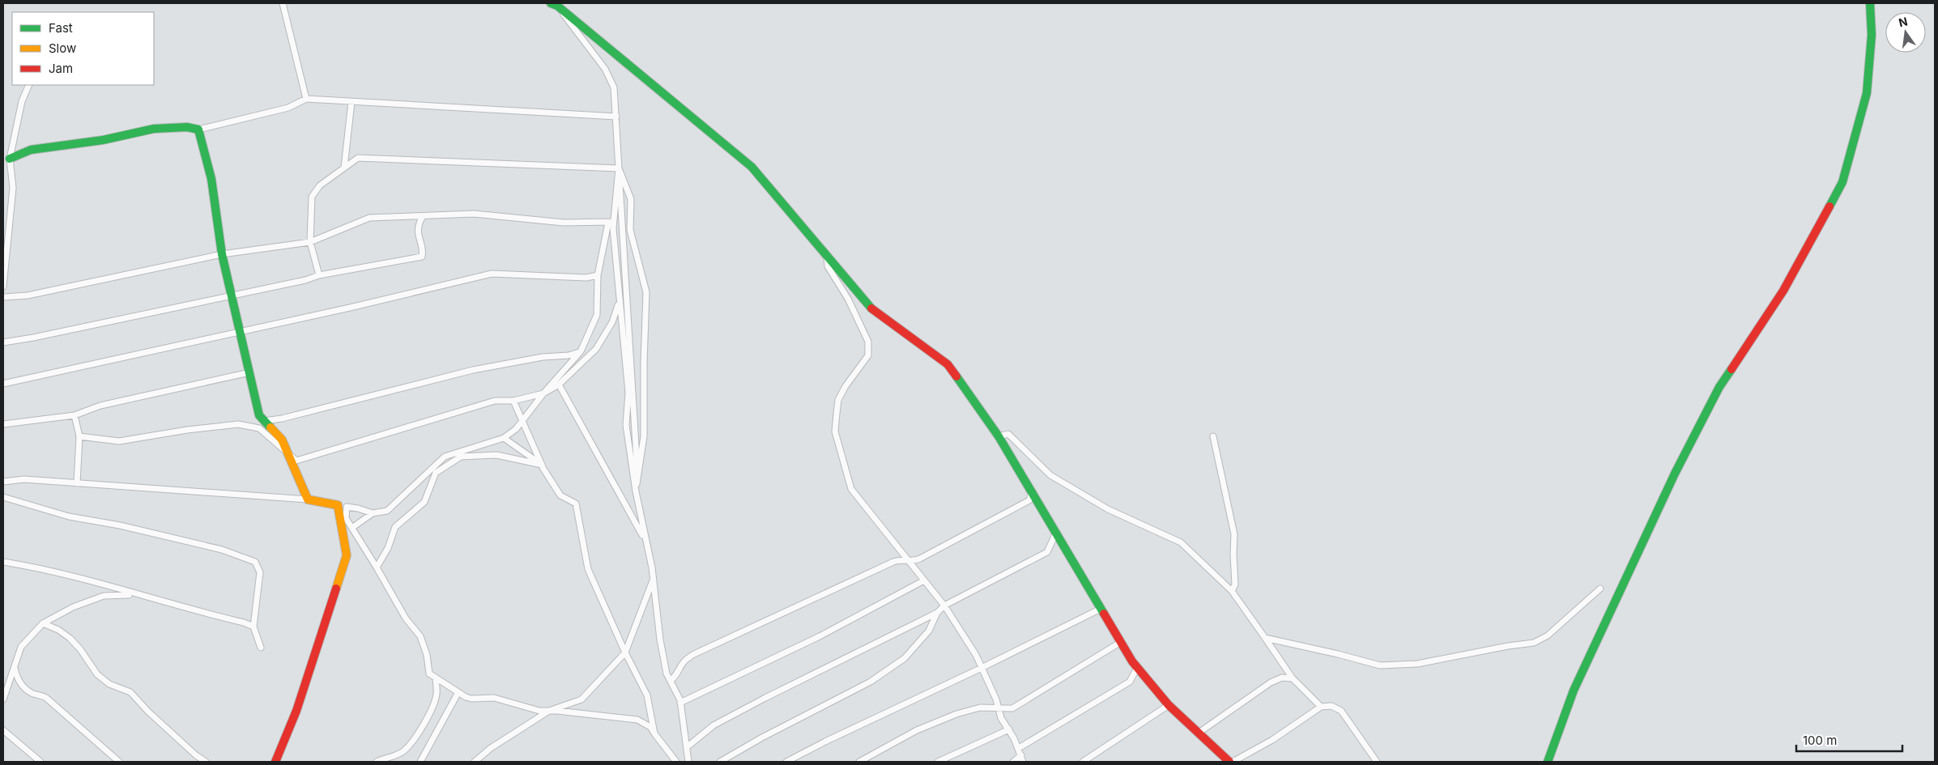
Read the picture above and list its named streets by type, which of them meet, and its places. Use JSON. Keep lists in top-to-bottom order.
{
  "legend": ["Fast", "Slow", "Jam"],
  "scale_bar": "100 m",
  "north": "top"
}
